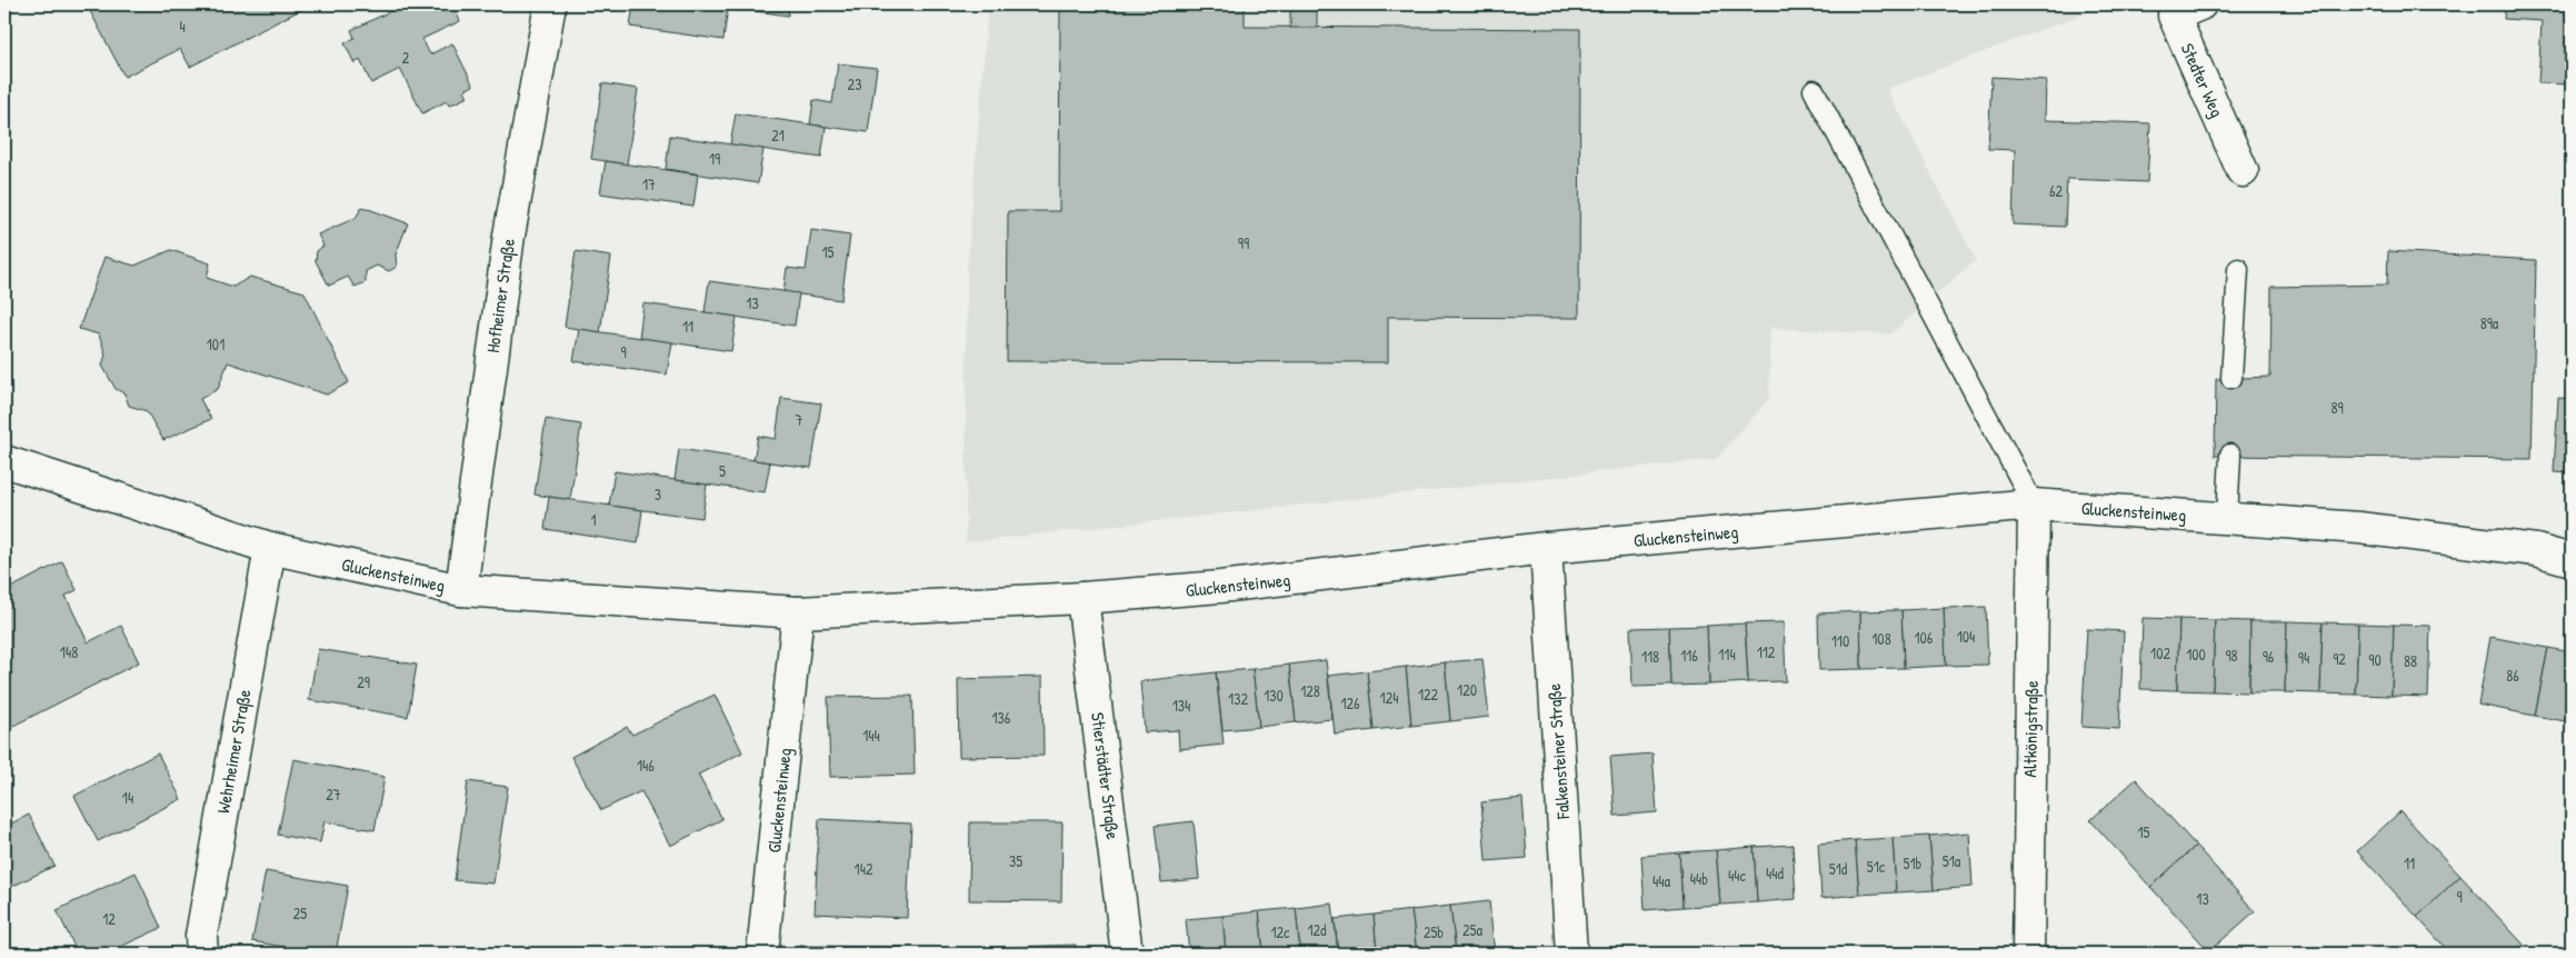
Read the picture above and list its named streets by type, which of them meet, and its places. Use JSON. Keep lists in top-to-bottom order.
{
  "streets": {
    "street": [
      "Stedter Weg",
      "Hofheimer Straße",
      "Gluckensteinweg",
      "Altkönigstraße",
      "Wehrheimer Straße",
      "Falkensteiner Straße",
      "Stierstädter Straße"
    ]
  },
  "crossings": [
    ["Hofheimer Straße", "Gluckensteinweg"],
    ["Gluckensteinweg", "Altkönigstraße"],
    ["Gluckensteinweg", "Wehrheimer Straße"],
    ["Gluckensteinweg", "Falkensteiner Straße"],
    ["Gluckensteinweg", "Stierstädter Straße"]
  ],
  "house_numbers": [
    "4",
    "2",
    "23",
    "21",
    "19",
    "17",
    "62",
    "99",
    "15",
    "13",
    "89a",
    "11",
    "101",
    "9",
    "89",
    "7",
    "5",
    "3",
    "1",
    "104",
    "106",
    "108",
    "110",
    "148",
    "112",
    "102",
    "114",
    "100",
    "116",
    "98",
    "118",
    "96",
    "94",
    "92",
    "90",
    "88",
    "86",
    "29",
    "120",
    "128",
    "122",
    "130",
    "124",
    "132",
    "126",
    "134",
    "136",
    "144",
    "146",
    "27",
    "14",
    "15",
    "35",
    "51a",
    "51b",
    "11",
    "51c",
    "142",
    "51d",
    "44d",
    "44c",
    "44b",
    "44a",
    "9",
    "13",
    "25",
    "12",
    "12d",
    "25a",
    "12c",
    "25b"
  ]
}
